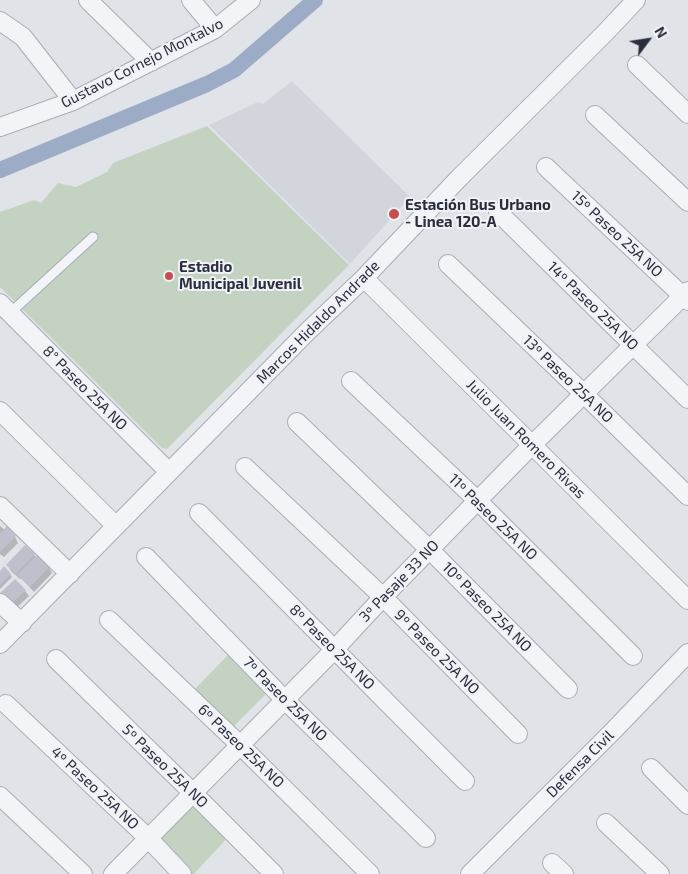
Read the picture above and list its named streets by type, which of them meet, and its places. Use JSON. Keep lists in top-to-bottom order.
{
  "streets": {
    "street": [
      "Gustavo Cornejo Montalvo",
      "15º Paseo 25A NO",
      "14º Paseo 25A NO",
      "Marcos Hidaldo Andrade",
      "13º Paseo 25A NO",
      "8° Paseo 25A NO",
      "Julio Juan Romero Rivas",
      "11º Paseo 25A NO",
      "3º Pasaje 33 NO",
      "10º Paseo 25A NO",
      "8º Paseo 25A NO",
      "9º Paseo 25A NO",
      "7º Paseo 25A NO",
      "6º Paseo 25A NO",
      "Defensa Civil",
      "5º Paseo 25A NO",
      "4º Paseo 25A NO"
    ]
  },
  "crossings": [
    ["15º Paseo 25A NO", "3º Pasaje 33 NO"],
    ["14º Paseo 25A NO", "3º Pasaje 33 NO"],
    ["Marcos Hidaldo Andrade", "8° Paseo 25A NO"],
    ["Marcos Hidaldo Andrade", "Julio Juan Romero Rivas"],
    ["13º Paseo 25A NO", "3º Pasaje 33 NO"],
    ["Julio Juan Romero Rivas", "3º Pasaje 33 NO"],
    ["11º Paseo 25A NO", "3º Pasaje 33 NO"],
    ["3º Pasaje 33 NO", "10º Paseo 25A NO"],
    ["3º Pasaje 33 NO", "8º Paseo 25A NO"],
    ["3º Pasaje 33 NO", "9º Paseo 25A NO"],
    ["3º Pasaje 33 NO", "7º Paseo 25A NO"],
    ["3º Pasaje 33 NO", "6º Paseo 25A NO"],
    ["3º Pasaje 33 NO", "5º Paseo 25A NO"],
    ["3º Pasaje 33 NO", "4º Paseo 25A NO"]
  ],
  "places": ["Estación Bus Urbano - Linea 120-A", "Estadio Municipal Juvenil"],
  "north": "top right"
}
